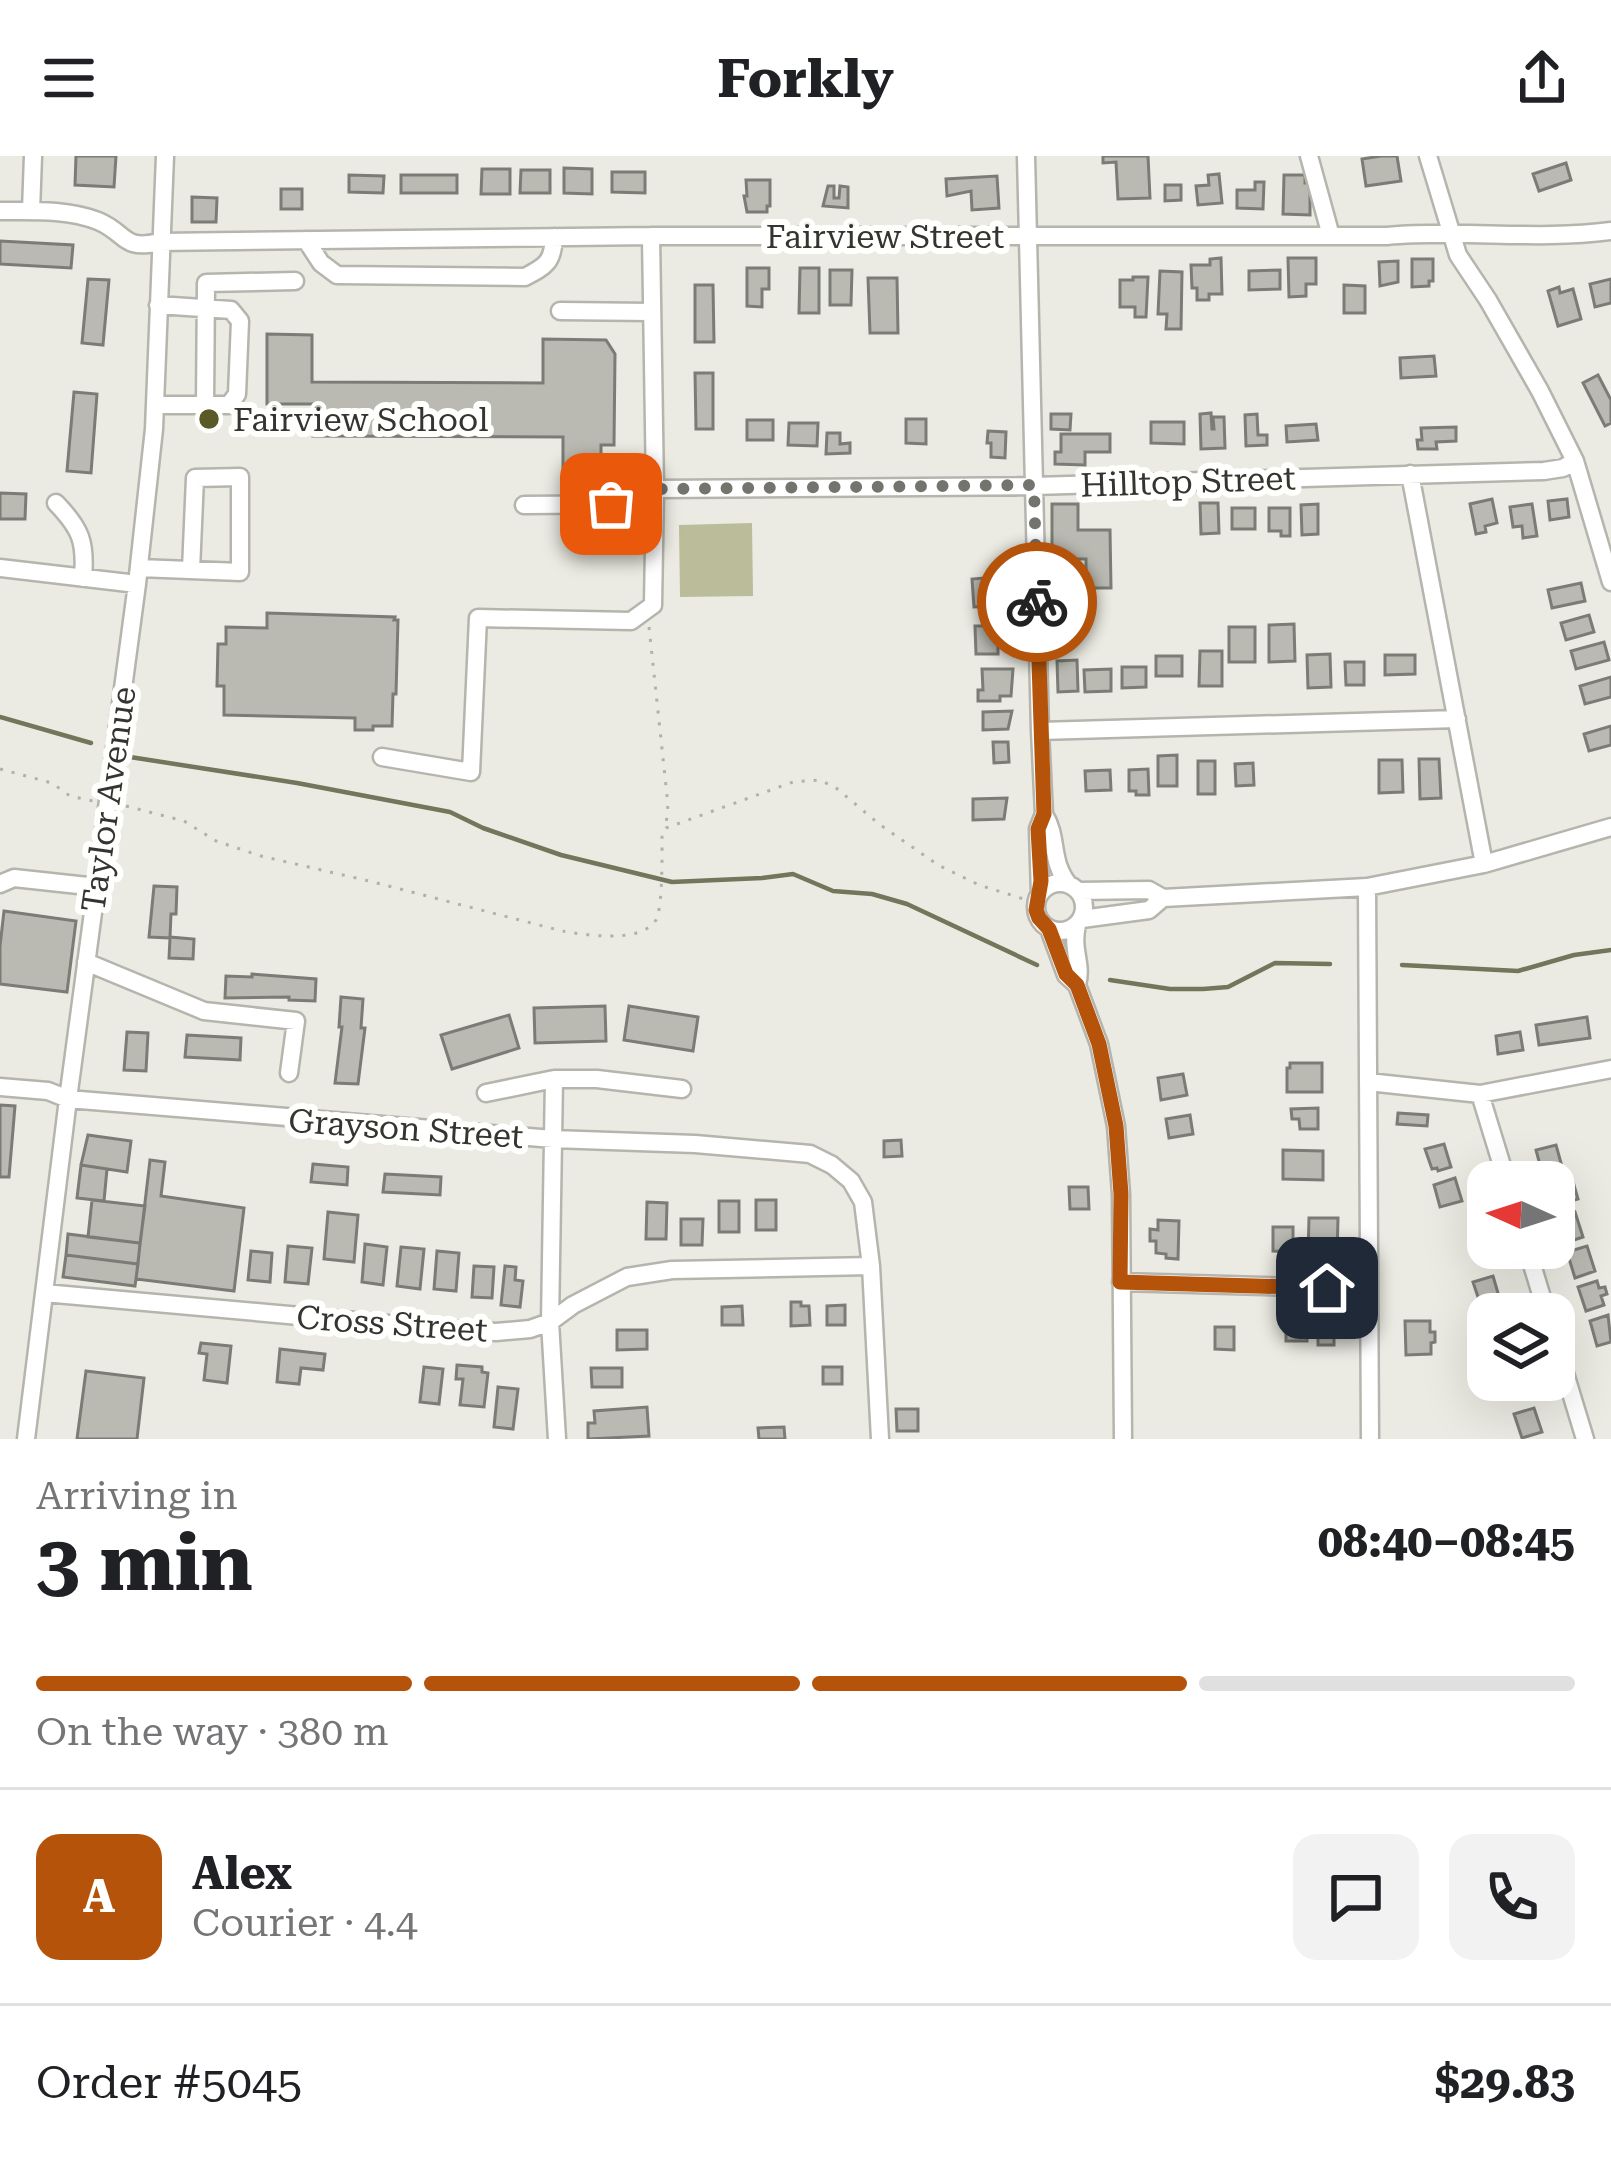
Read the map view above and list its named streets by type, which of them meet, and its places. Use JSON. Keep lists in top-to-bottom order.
{
  "streets": {
    "street": [
      "Fairview Street",
      "Hilltop Street",
      "Taylor Avenue",
      "Grayson Street",
      "Cross Street"
    ]
  },
  "crossings": [
    ["Fairview Street", "Taylor Avenue"],
    ["Taylor Avenue", "Grayson Street"],
    ["Taylor Avenue", "Cross Street"],
    ["Grayson Street", "Cross Street"]
  ],
  "places": ["Fairview School"],
  "north": "left",
  "page": {
    "header": "Forkly",
    "heading": ["3 min", "Arriving in", "08:40–08:45"],
    "panel": [
      "Alex",
      "Courier · 4.4",
      "Order #5045",
      "$29.83"
    ],
    "bar": "On the way · 380 m",
    "round": "A"
  }
}
